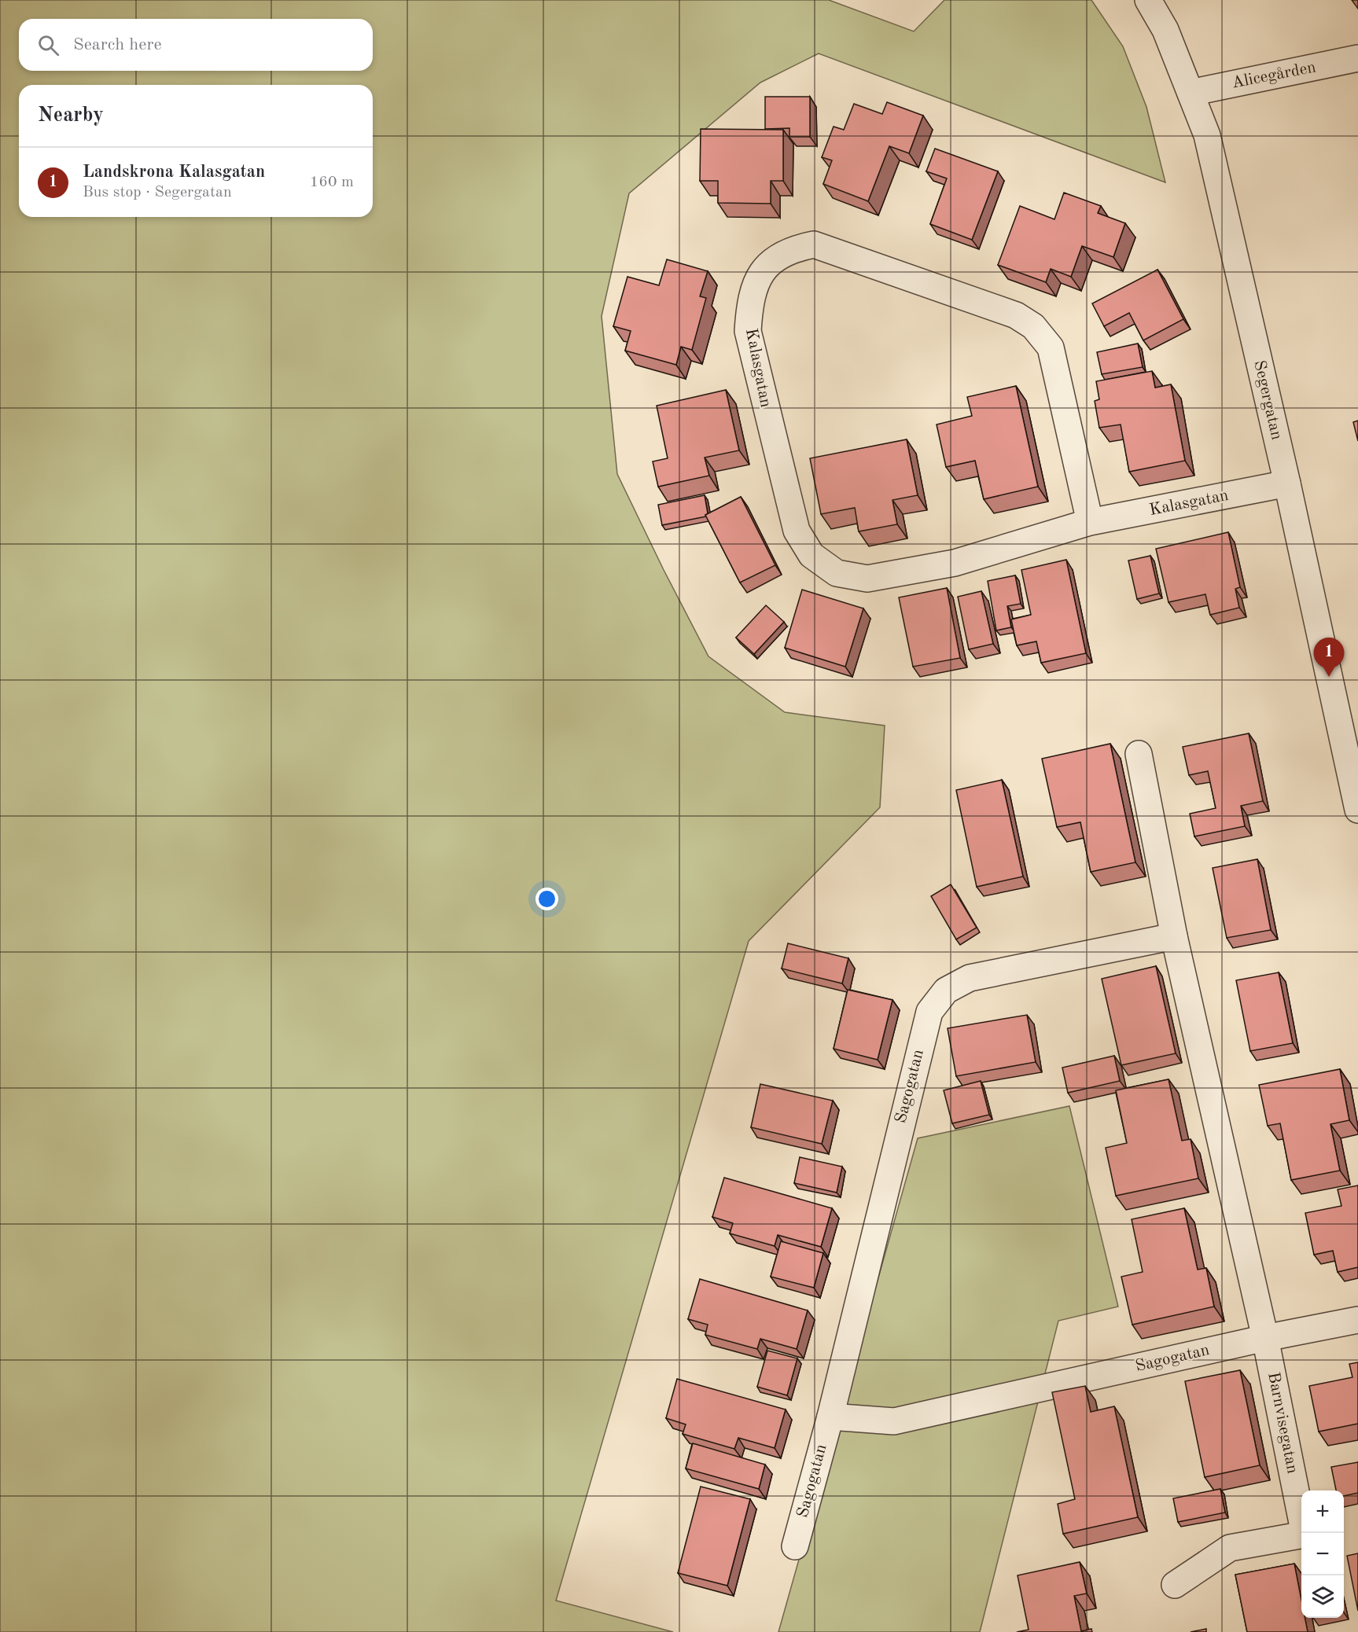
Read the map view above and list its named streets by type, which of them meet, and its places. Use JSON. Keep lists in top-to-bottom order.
{
  "streets": {
    "street": [
      "Alicegården",
      "Kalasgatan",
      "Segergatan",
      "Sagogatan",
      "Barnvisegatan"
    ]
  },
  "crossings": [
    ["Alicegården", "Segergatan"],
    ["Kalasgatan", "Segergatan"],
    ["Sagogatan", "Barnvisegatan"]
  ],
  "page": {
    "search": "Search here",
    "heading": "Nearby",
    "list": [
      {
        "mark": "1",
        "name": "Landskrona Kalasgatan",
        "note": "Bus stop · Segergatan",
        "value": "160 m"
      }
    ],
    "pins": "1",
    "map_buttons": ["+", "−"]
  }
}
